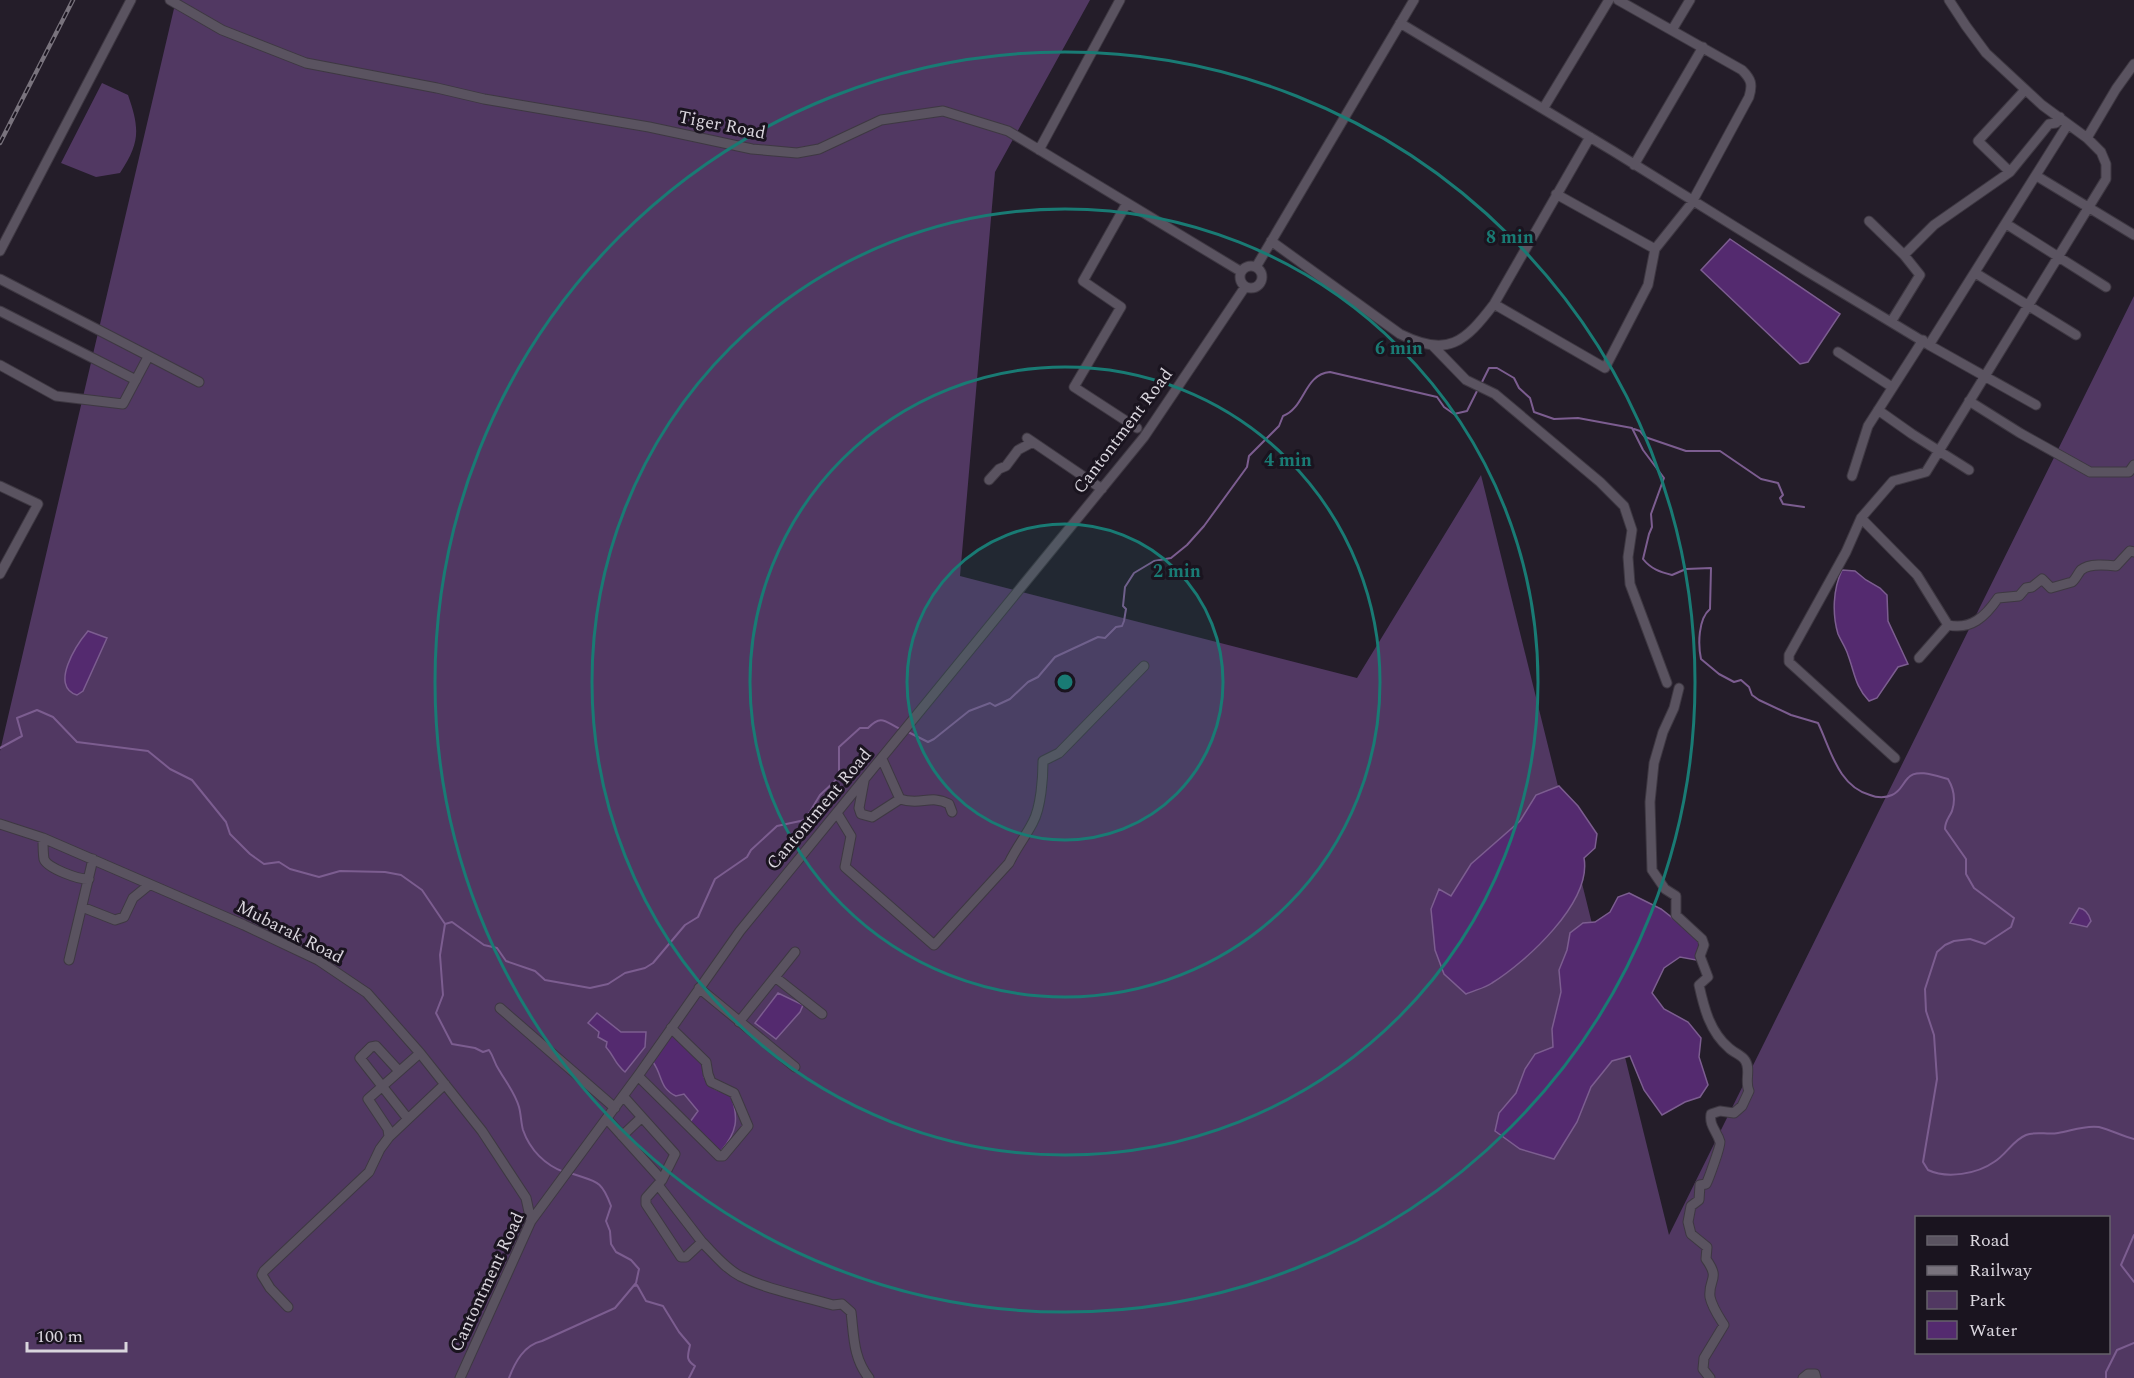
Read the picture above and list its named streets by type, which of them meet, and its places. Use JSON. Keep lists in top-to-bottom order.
{
  "streets": {
    "street": ["Tiger Road", "Cantontment Road", "Mubarak Road"]
  },
  "crossings": [
    ["Tiger Road", "Cantontment Road"],
    ["Cantontment Road", "Mubarak Road"]
  ],
  "legend": [
    "Road",
    "Railway",
    "Park",
    "Water"
  ],
  "scale_bar": "100 m",
  "rings": [
    "8 min",
    "6 min",
    "4 min",
    "2 min"
  ]
}
